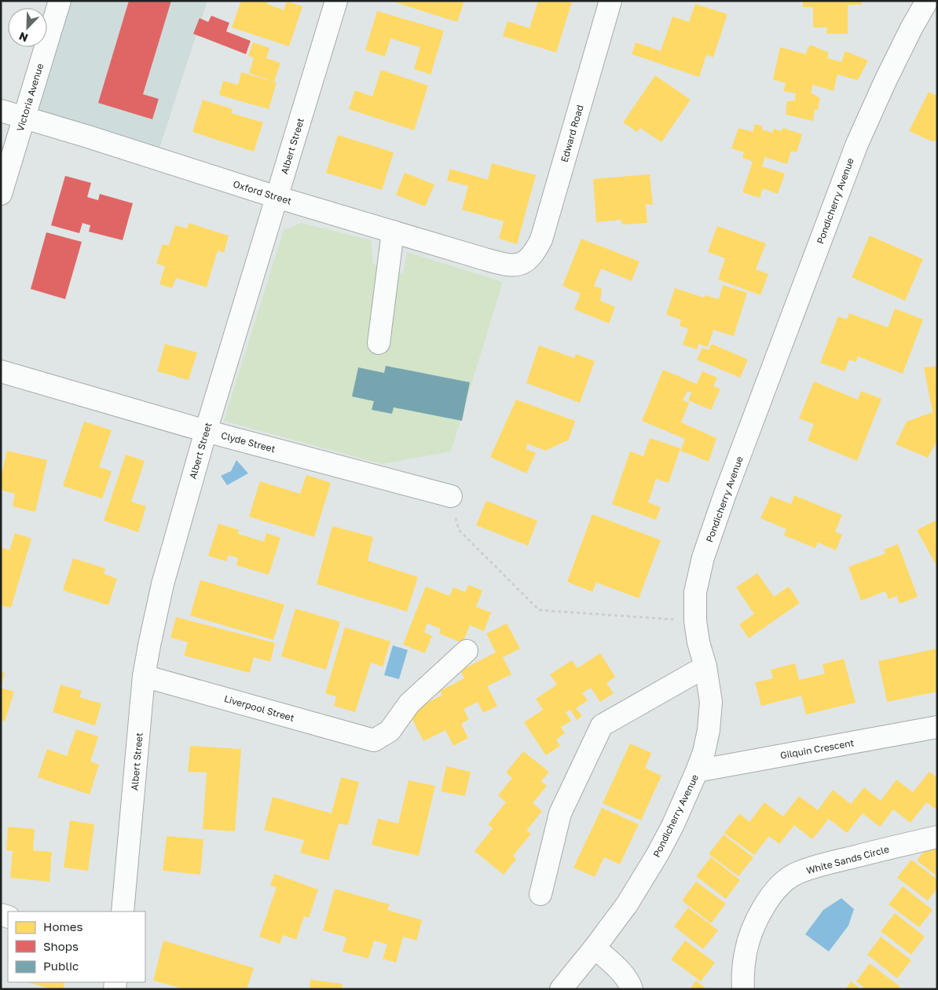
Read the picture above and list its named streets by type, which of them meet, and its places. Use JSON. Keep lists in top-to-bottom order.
{
  "streets": {
    "street": [
      "Victoria Avenue",
      "Edward Road",
      "Albert Street",
      "Oxford Street",
      "Pondicherry Avenue",
      "Clyde Street",
      "Liverpool Street",
      "Gilquin Crescent",
      "White Sands Circle"
    ]
  },
  "crossings": [
    ["Victoria Avenue", "Oxford Street"],
    ["Edward Road", "Oxford Street"],
    ["Albert Street", "Oxford Street"],
    ["Albert Street", "Clyde Street"],
    ["Albert Street", "Liverpool Street"],
    ["Pondicherry Avenue", "Gilquin Crescent"]
  ],
  "legend": ["Homes", "Shops", "Public"],
  "north": "bottom left"
}
